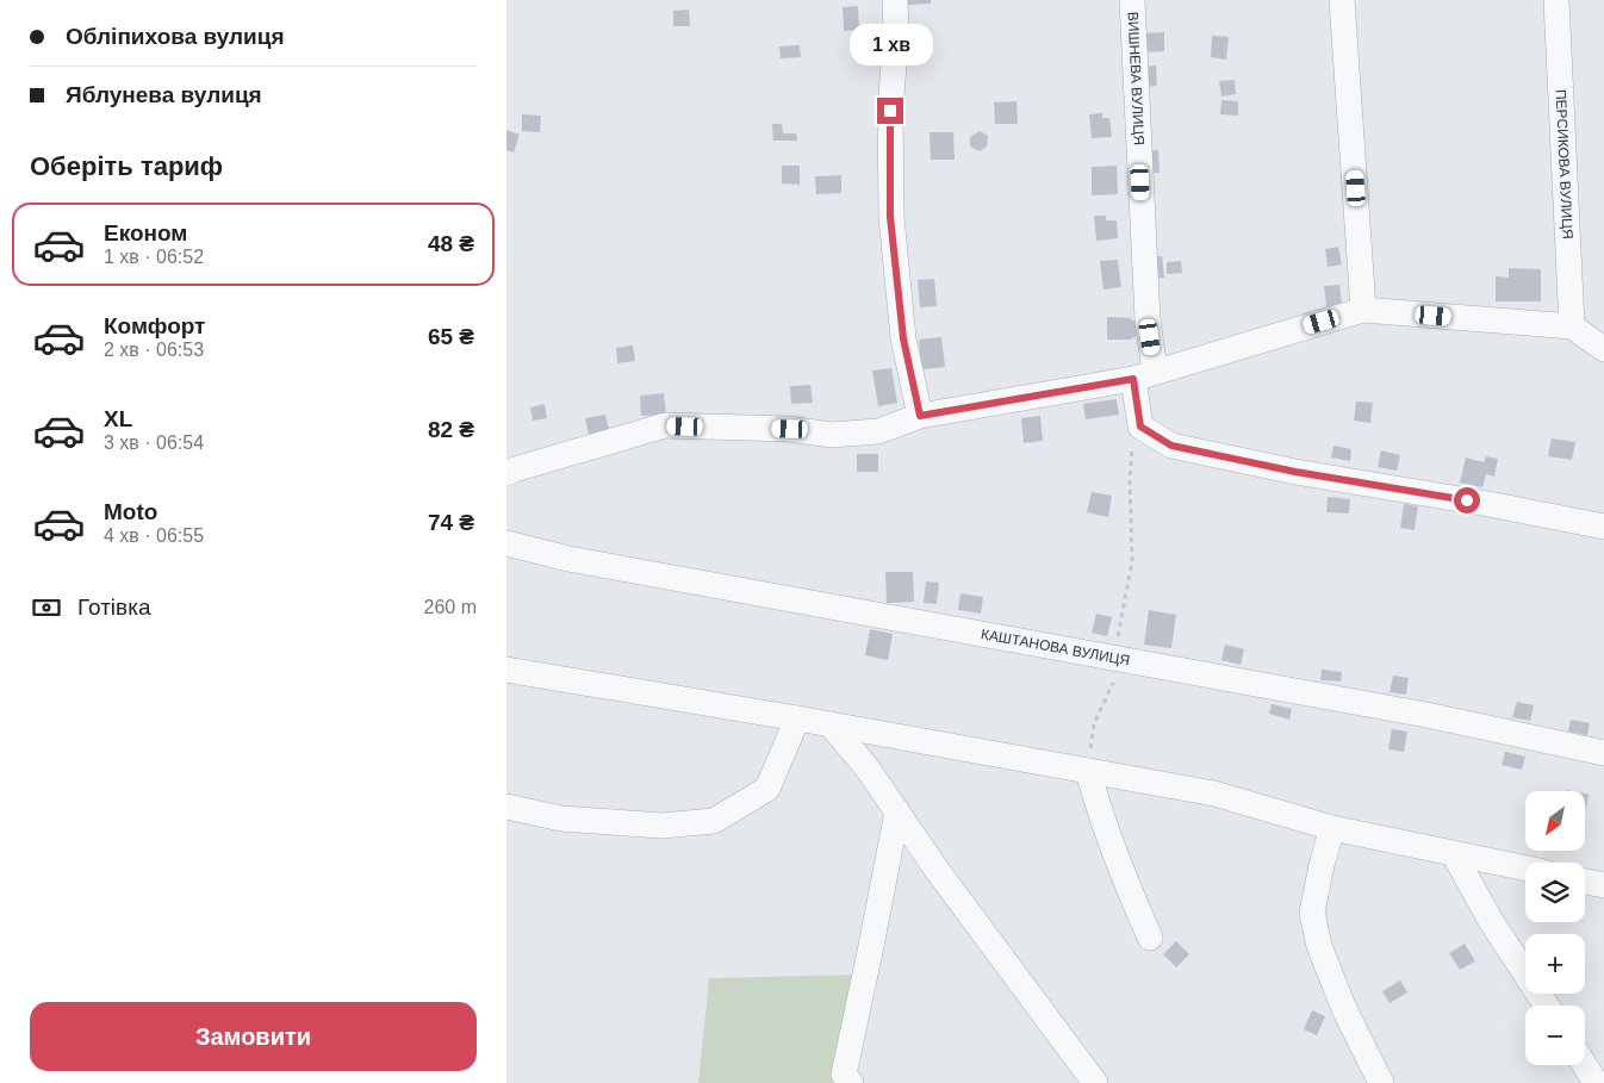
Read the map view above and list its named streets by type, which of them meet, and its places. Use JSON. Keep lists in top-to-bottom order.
{
  "streets": {
    "street": ["ВИШНЕВА ВУЛИЦЯ", "ПЕРСИКОВА ВУЛИЦЯ", "КАШТАНОВА ВУЛИЦЯ"]
  },
  "north": "bottom left",
  "page": {
    "banner": ["Обліпихова вулиця", "Яблунева вулиця"],
    "bubble": "1 хв",
    "heading": "Оберіть тариф",
    "list": [
      {
        "name": "Економ",
        "note": "1 хв · 06:52",
        "value": "48 ₴"
      },
      {
        "name": "Комфорт",
        "note": "2 хв · 06:53",
        "value": "65 ₴"
      },
      {
        "name": "XL",
        "note": "3 хв · 06:54",
        "value": "82 ₴"
      },
      {
        "name": "Moto",
        "note": "4 хв · 06:55",
        "value": "74 ₴"
      }
    ],
    "pay": ["Готівка", "260 m"],
    "map_buttons": ["+", "−"],
    "buttons": "Замовити"
  }
}
